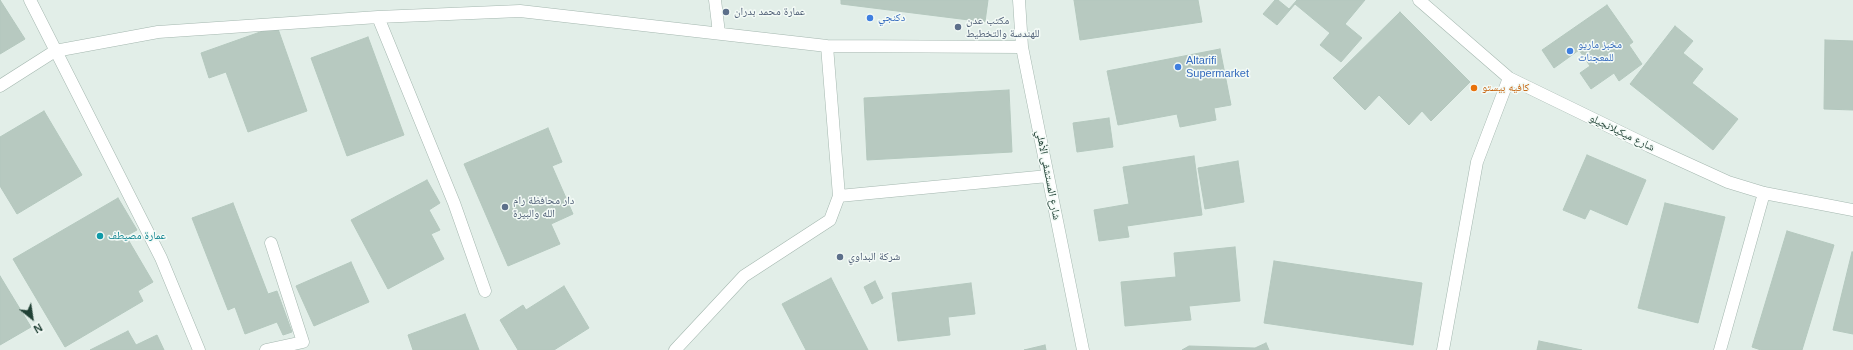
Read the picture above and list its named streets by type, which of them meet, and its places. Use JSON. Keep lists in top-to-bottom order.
{
  "streets": {
    "street": ["شارع ميكيلانجيلو", "شارع المستشفى الأهلي"]
  },
  "places": [
    "عمارة محمد بدران",
    "دكنجي",
    "مكتب عدن للهندسة والتخطيط",
    "مخبز ماريو للمعجنات",
    "Altarifi Supermarket",
    "كافيه بيستو",
    "دار محافظة رام الله والبيرة",
    "عمارة مصيطف",
    "شركة البداوي"
  ],
  "north": "bottom right"
}
